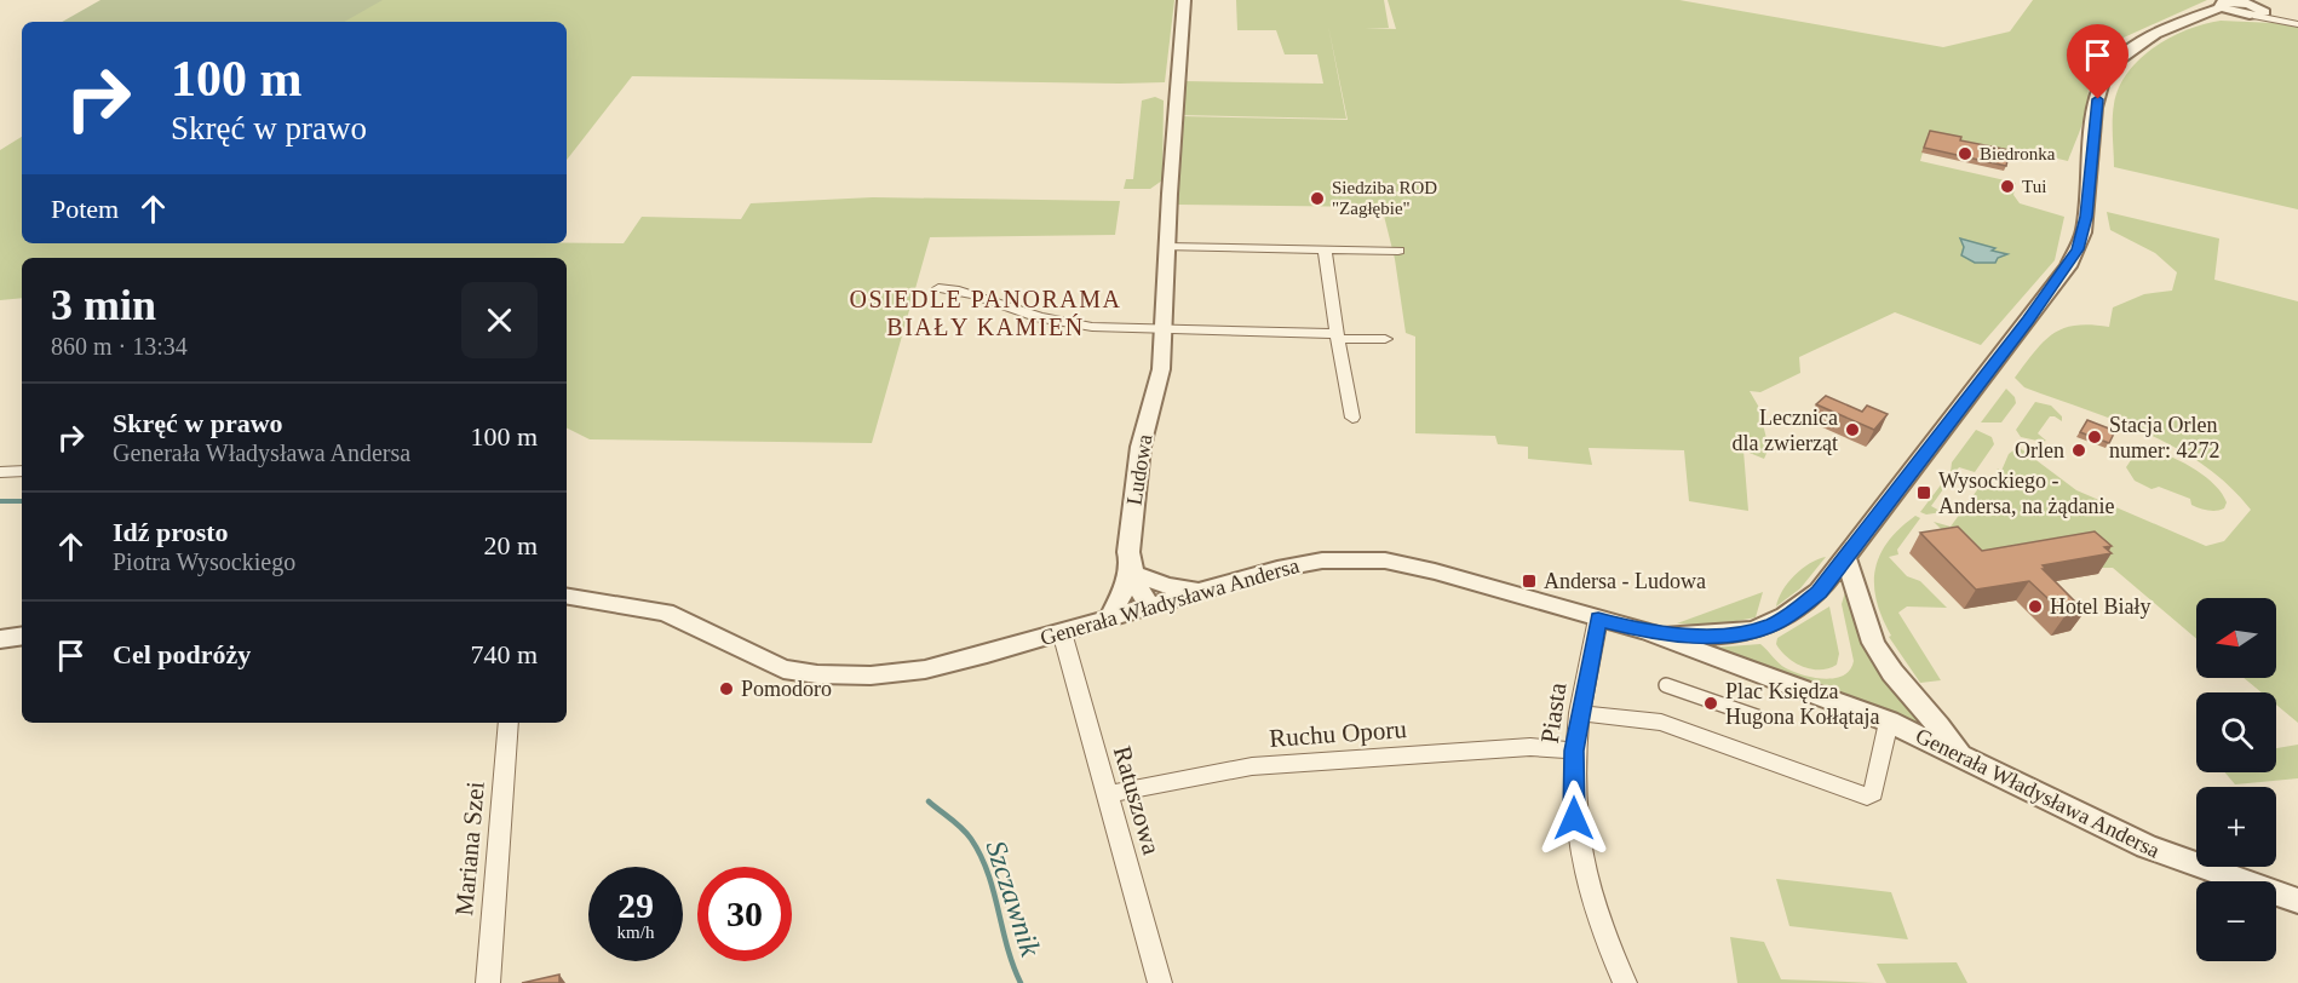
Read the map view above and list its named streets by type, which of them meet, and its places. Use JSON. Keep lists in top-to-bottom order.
{
  "streets": {
    "street": [
      "Ludowa",
      "Generała Władysława Andersa",
      "Piasta",
      "Ruchu Oporu",
      "Ratuszowa",
      "Mariana Szei"
    ]
  },
  "crossings": [
    ["Ludowa", "Generała Władysława Andersa"],
    ["Generała Władysława Andersa", "Piasta"],
    ["Generała Władysława Andersa", "Ratuszowa"],
    ["Piasta", "Ruchu Oporu"],
    ["Ruchu Oporu", "Ratuszowa"]
  ],
  "districts": ["OSIEDLE PANORAMA BIAŁY KAMIEŃ"],
  "water": ["Szczawnik"],
  "places": {
    "other": [
      "Biedronka",
      "Tui",
      "Siedziba ROD \"Zagłębie\"",
      "Lecznica dla zwierząt",
      "Stacja Orlen numer: 4272",
      "Orlen",
      "Hotel Biały",
      "Pomodoro",
      "Plac Księdza Hugona Kołłątaja"
    ],
    "transit": ["Wysockiego - Andersa, na żądanie", "Andersa - Ludowa"]
  },
  "north": "left",
  "page": {
    "turn": ["100 m", "Skręć w prawo"],
    "then": "Potem",
    "heading": ["3 min", "860 m · 13:34"],
    "list": [
      {
        "name": "Skręć w prawo",
        "note": "Generała Władysława Andersa",
        "value": "100 m"
      },
      {
        "name": "Idź prosto",
        "note": "Piotra Wysockiego",
        "value": "20 m"
      },
      {
        "name": "Cel podróży",
        "value": "740 m"
      }
    ],
    "map_buttons": ["+", "−"],
    "speed": "29 km/h",
    "limit": "30"
  }
}
